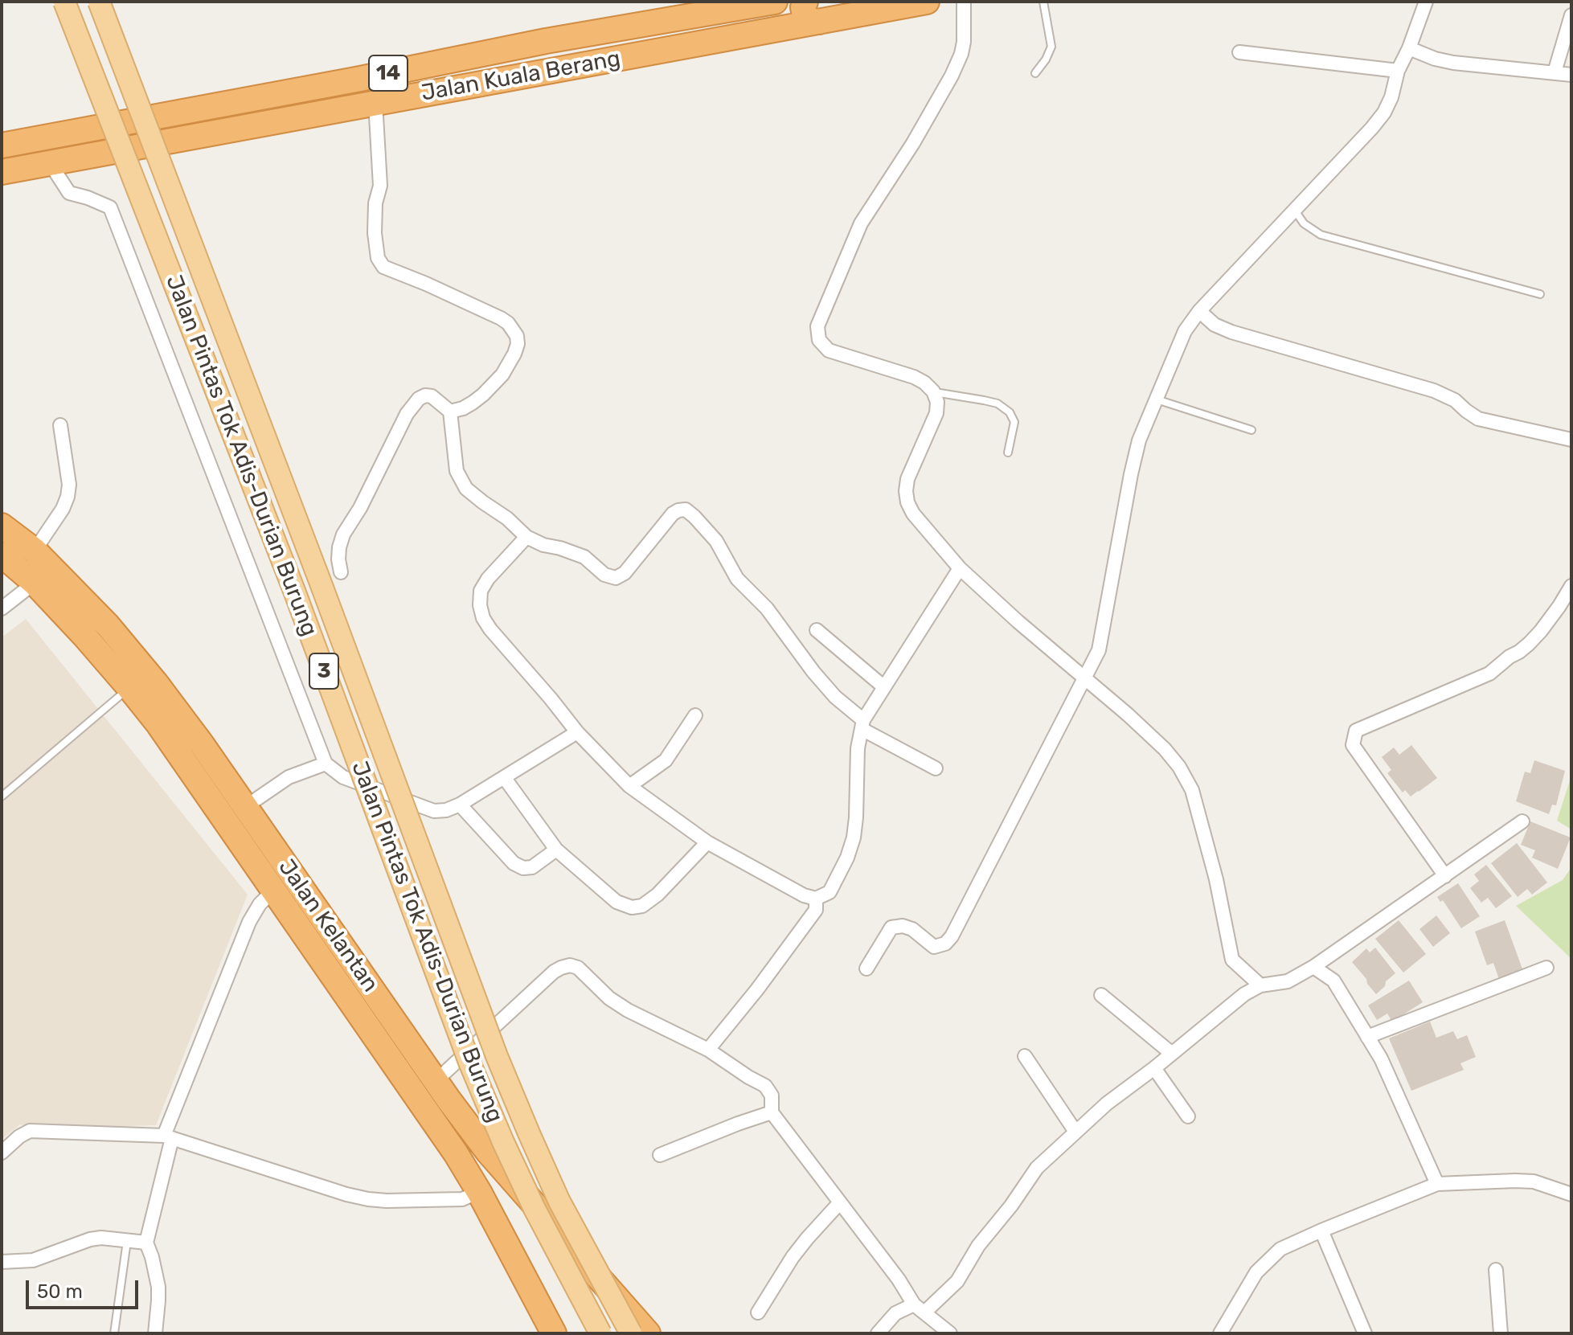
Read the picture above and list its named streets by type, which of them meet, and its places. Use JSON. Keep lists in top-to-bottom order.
{
  "streets": {
    "highway": ["14", "Jalan Kuala Berang", "Jalan Kelantan"],
    "main road": ["Jalan Pintas Tok Adis-Durian Burung", "3"]
  },
  "scale_bar": "50 m"
}
